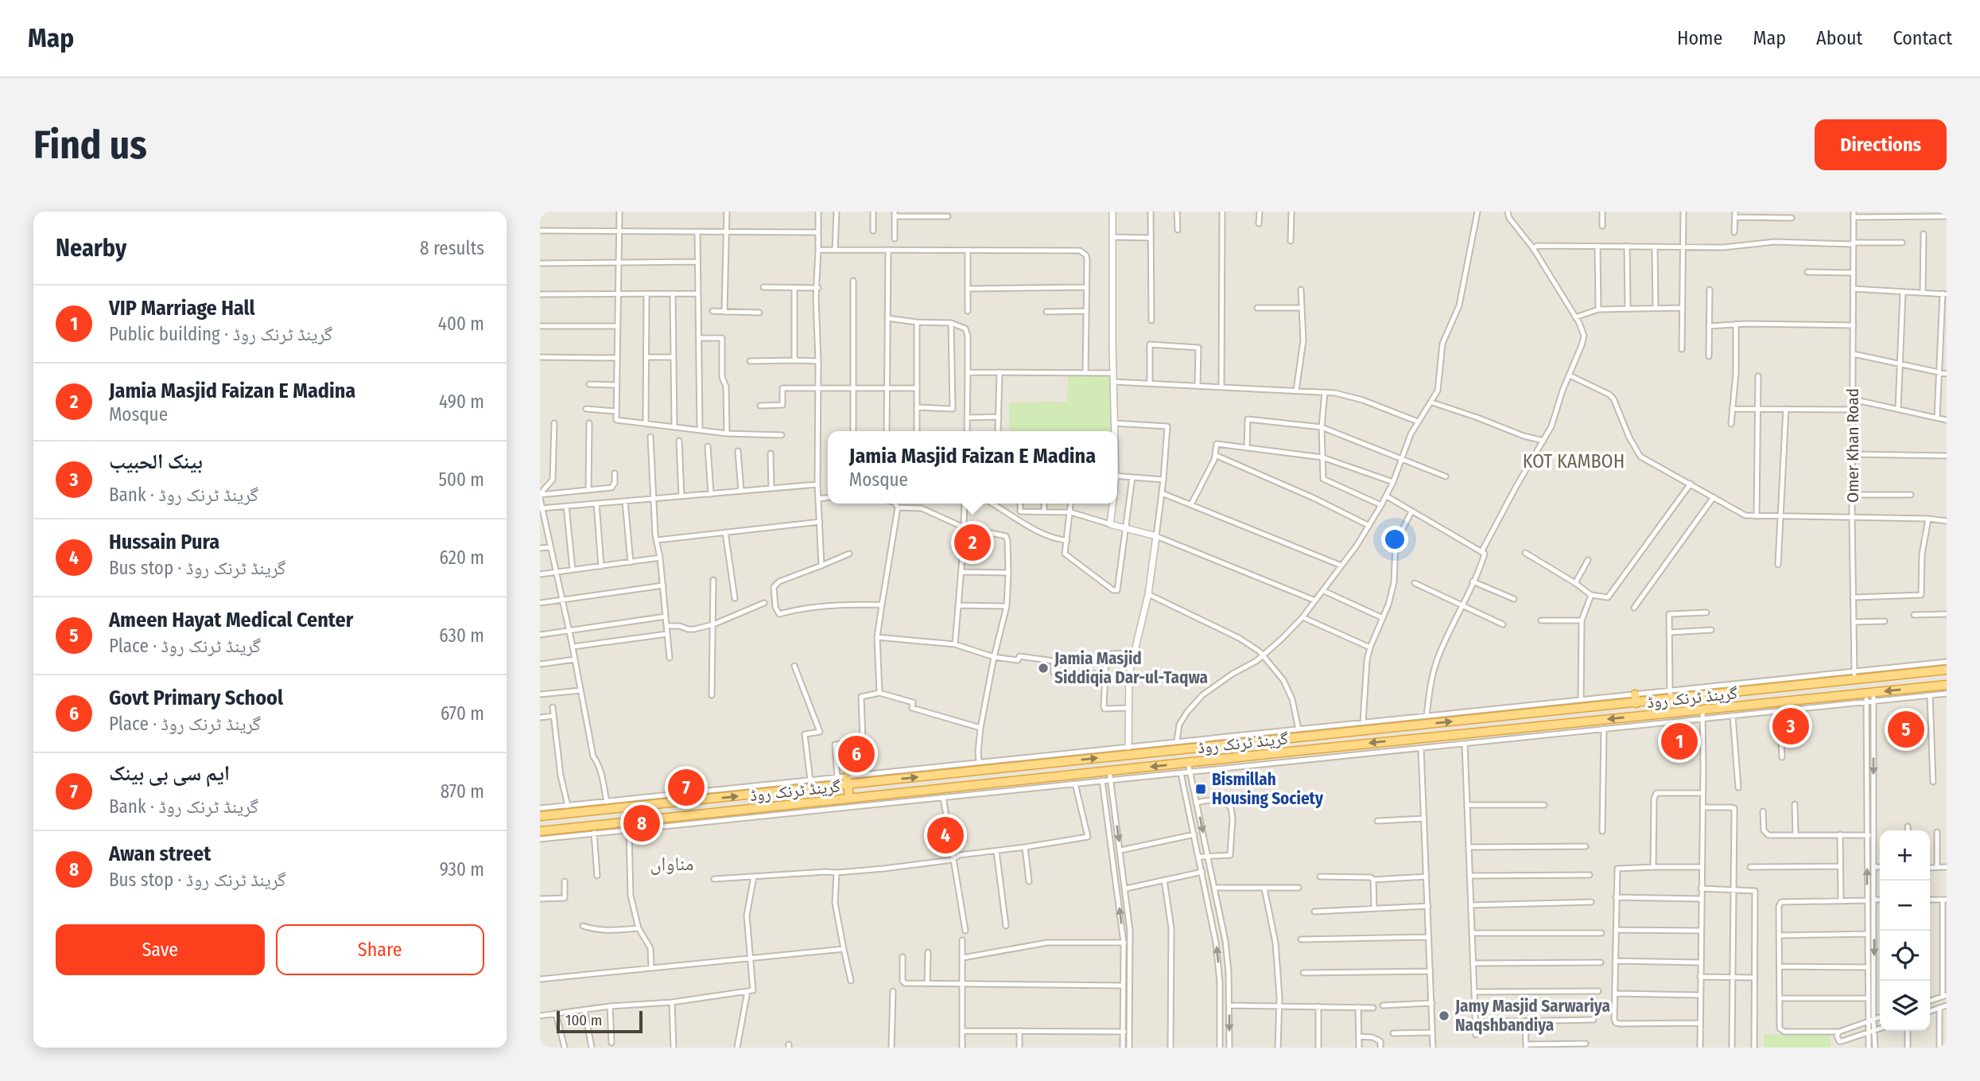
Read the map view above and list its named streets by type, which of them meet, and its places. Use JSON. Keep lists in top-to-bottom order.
{
  "streets": {
    "highway": ["گرینڈ ٹرنک روڈ"],
    "street": ["Omer Khan Road"]
  },
  "crossings": [
    ["Omer Khan Road", "گرینڈ ٹرنک روڈ"]
  ],
  "districts": ["KOT KAMBOH", "مناواں"],
  "places": {
    "other": ["Jamia Masjid Siddiqia Dar-ul-Taqwa", "Jamy Masjid Sarwariya Naqshbandiya"],
    "transit": ["Bismillah Housing Society"]
  },
  "scale_bar": "100 m",
  "page": {
    "header": "Map",
    "nav": [
      "Home",
      "Map",
      "About",
      "Contact"
    ],
    "buttons": [
      "Directions",
      ["Save", "Share"]
    ],
    "title": "Find us",
    "heading": ["Nearby", "8 results"],
    "list": [
      {
        "mark": "1",
        "name": "VIP Marriage Hall",
        "note": "Public building · گرینڈ ٹرنک روڈ",
        "value": "400 m"
      },
      {
        "mark": "2",
        "name": "Jamia Masjid Faizan E Madina",
        "note": "Mosque",
        "value": "490 m"
      },
      {
        "mark": "3",
        "name": "بينک الحبيب",
        "note": "Bank · گرینڈ ٹرنک روڈ",
        "value": "500 m"
      },
      {
        "mark": "4",
        "name": "Hussain Pura",
        "note": "Bus stop · گرینڈ ٹرنک روڈ",
        "value": "620 m"
      },
      {
        "mark": "5",
        "name": "Ameen Hayat Medical Center",
        "note": "Place · گرینڈ ٹرنک روڈ",
        "value": "630 m"
      },
      {
        "mark": "6",
        "name": "Govt Primary School",
        "note": "Place · گرینڈ ٹرنک روڈ",
        "value": "670 m"
      },
      {
        "mark": "7",
        "name": "ایم سی بی بینک",
        "note": "Bank · گرینڈ ٹرنک روڈ",
        "value": "870 m"
      },
      {
        "mark": "8",
        "name": "Awan street",
        "note": "Bus stop · گرینڈ ٹرنک روڈ",
        "value": "930 m"
      }
    ],
    "popup": ["Jamia Masjid Faizan E Madina", "Mosque"],
    "pins": [
      "2",
      "3",
      "5",
      "1",
      "6",
      "7",
      "8",
      "4"
    ],
    "map_buttons": ["+", "−"],
    "scale": "100 m"
  }
}
